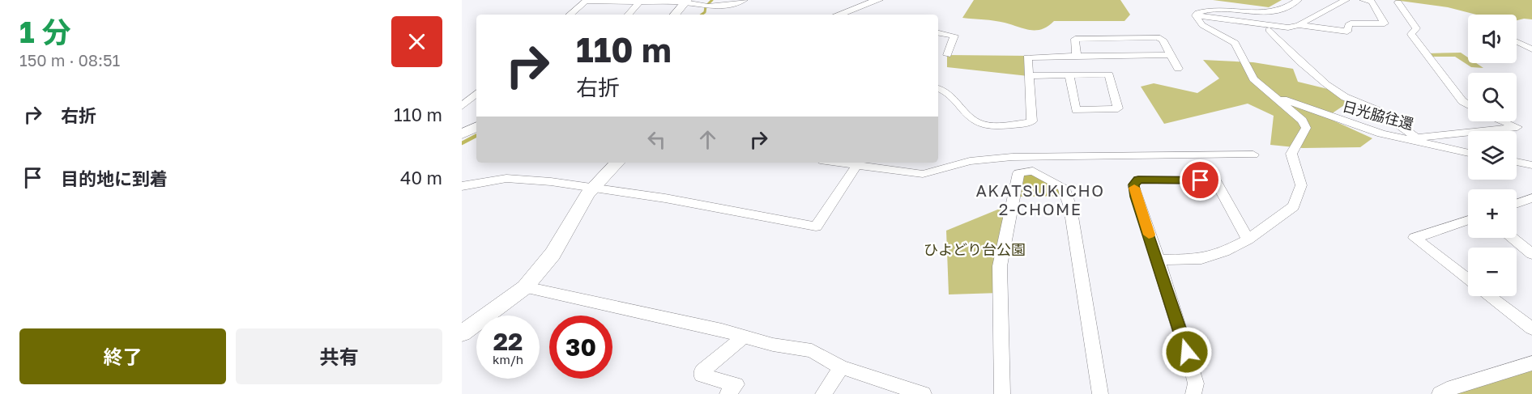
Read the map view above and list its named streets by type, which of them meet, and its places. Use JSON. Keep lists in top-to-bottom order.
{
  "streets": {
    "street": ["日光脇往還"]
  },
  "districts": ["AKATSUKICHO 2-CHOME"],
  "parks": ["ひよどり台公園"],
  "page": {
    "heading": ["1 分", "150 m · 08:51"],
    "map_buttons": ["+", "−"],
    "turn": ["110 m", "右折"],
    "list": [
      {
        "name": "右折",
        "value": "110 m"
      },
      {
        "name": "目的地に到着",
        "value": "40 m"
      }
    ],
    "speed": "22 km/h",
    "limit": "30",
    "buttons": ["終了", "共有"]
  }
}
